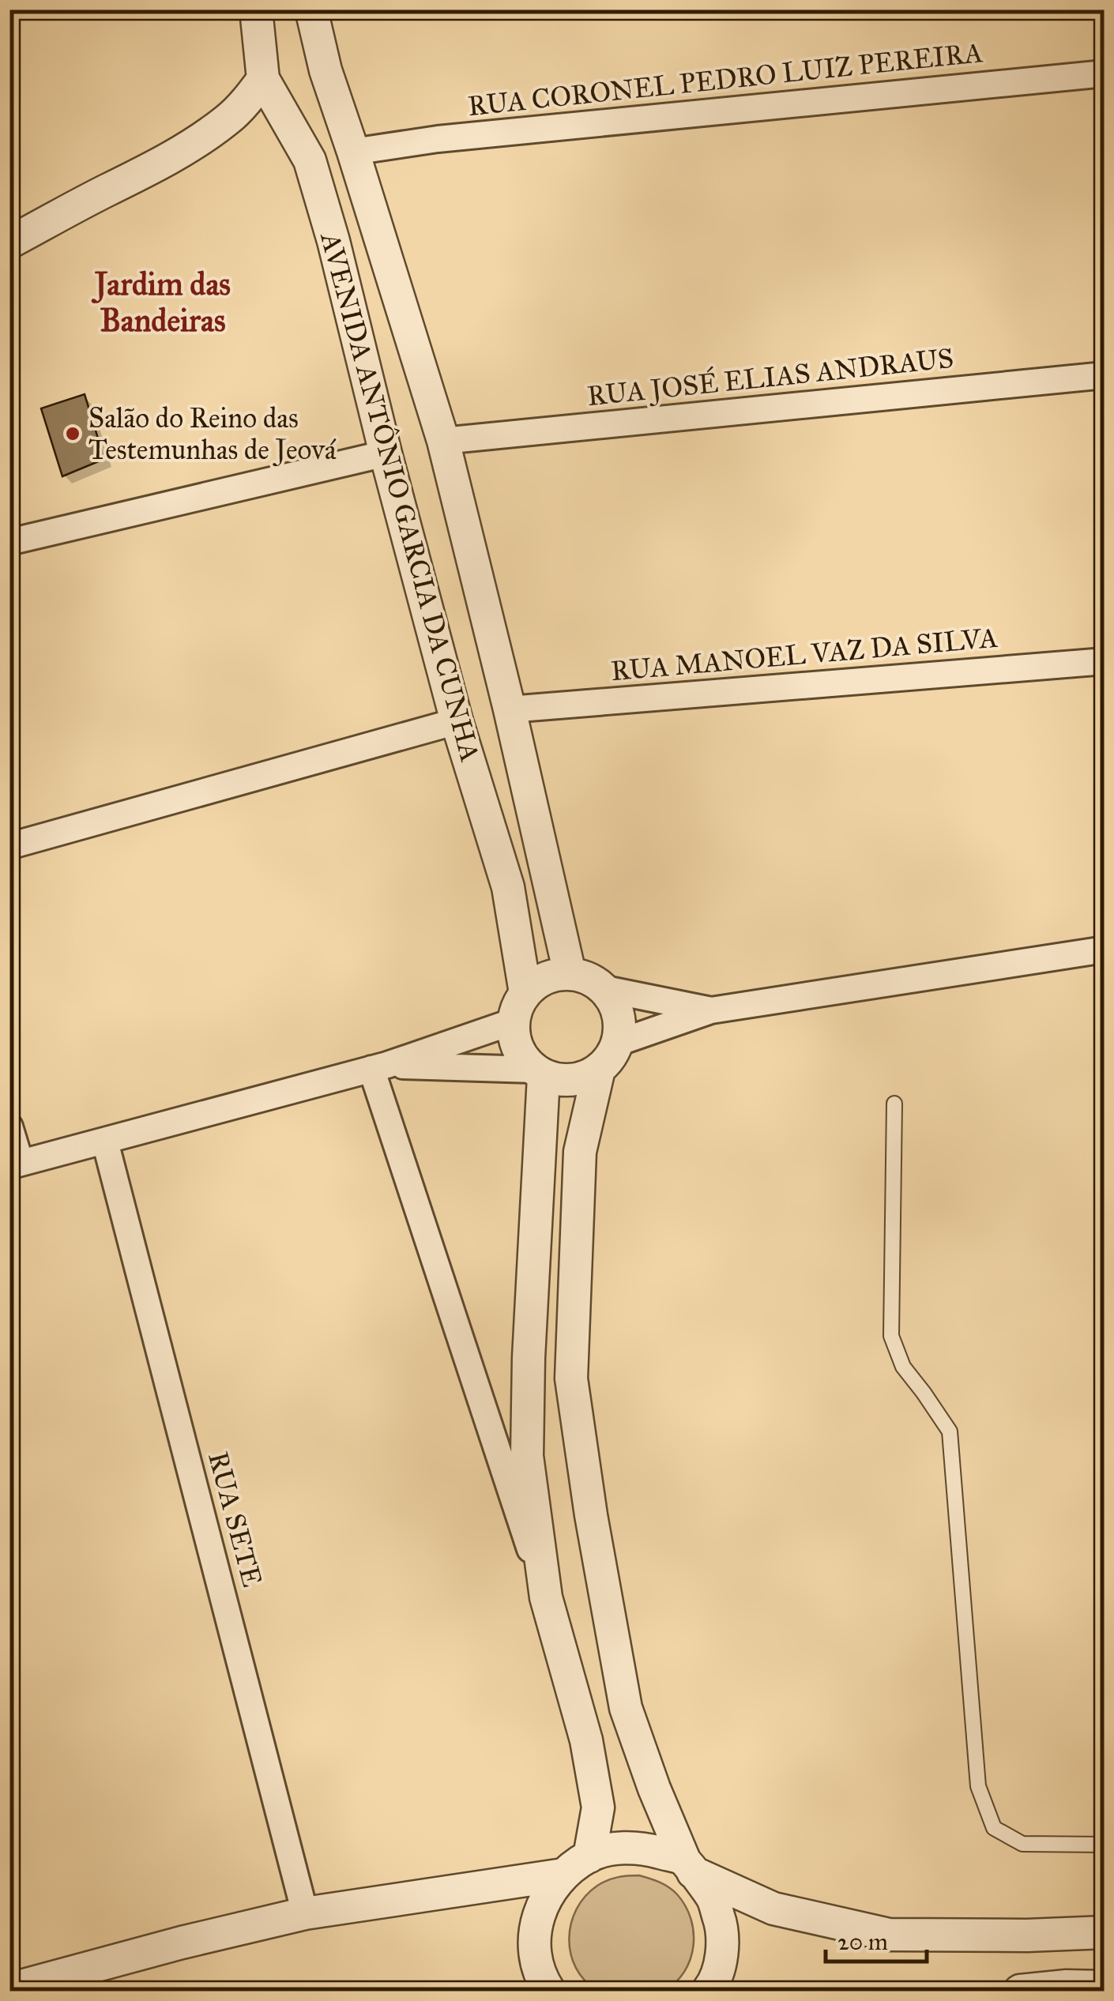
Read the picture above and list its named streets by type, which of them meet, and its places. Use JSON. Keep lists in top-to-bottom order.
{
  "streets": {
    "street": [
      "RUA CORONEL PEDRO LUIZ PEREIRA",
      "RUA JOSÉ ELIAS ANDRAUS",
      "AVENIDA ANTÔNIO GARCIA DA CUNHA",
      "RUA MANOEL VAZ DA SILVA",
      "RUA SETE"
    ]
  },
  "crossings": [
    ["RUA CORONEL PEDRO LUIZ PEREIRA", "AVENIDA ANTÔNIO GARCIA DA CUNHA"],
    ["RUA JOSÉ ELIAS ANDRAUS", "AVENIDA ANTÔNIO GARCIA DA CUNHA"],
    ["AVENIDA ANTÔNIO GARCIA DA CUNHA", "RUA MANOEL VAZ DA SILVA"]
  ],
  "districts": ["Jardim das Bandeiras"],
  "places": ["Salão do Reino das Testemunhas de Jeová"],
  "scale_bar": "20 m"
}
